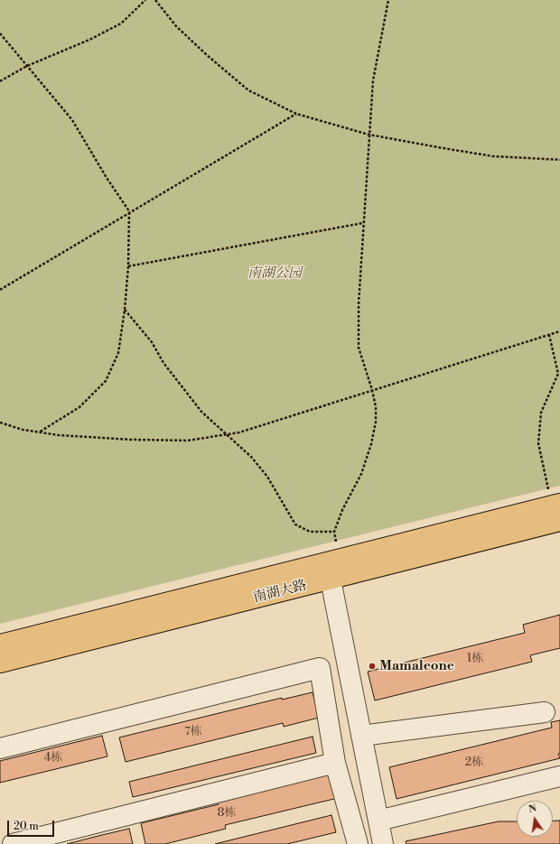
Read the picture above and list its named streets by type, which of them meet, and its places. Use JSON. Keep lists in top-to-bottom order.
{
  "streets": {
    "main road": ["南湖大路"]
  },
  "parks": ["南湖公园"],
  "places": ["Mamaleone"],
  "house_numbers": [
    "1栋",
    "7栋",
    "4栋",
    "2栋",
    "8栋"
  ],
  "scale_bar": "20 m",
  "north": "top"
}
